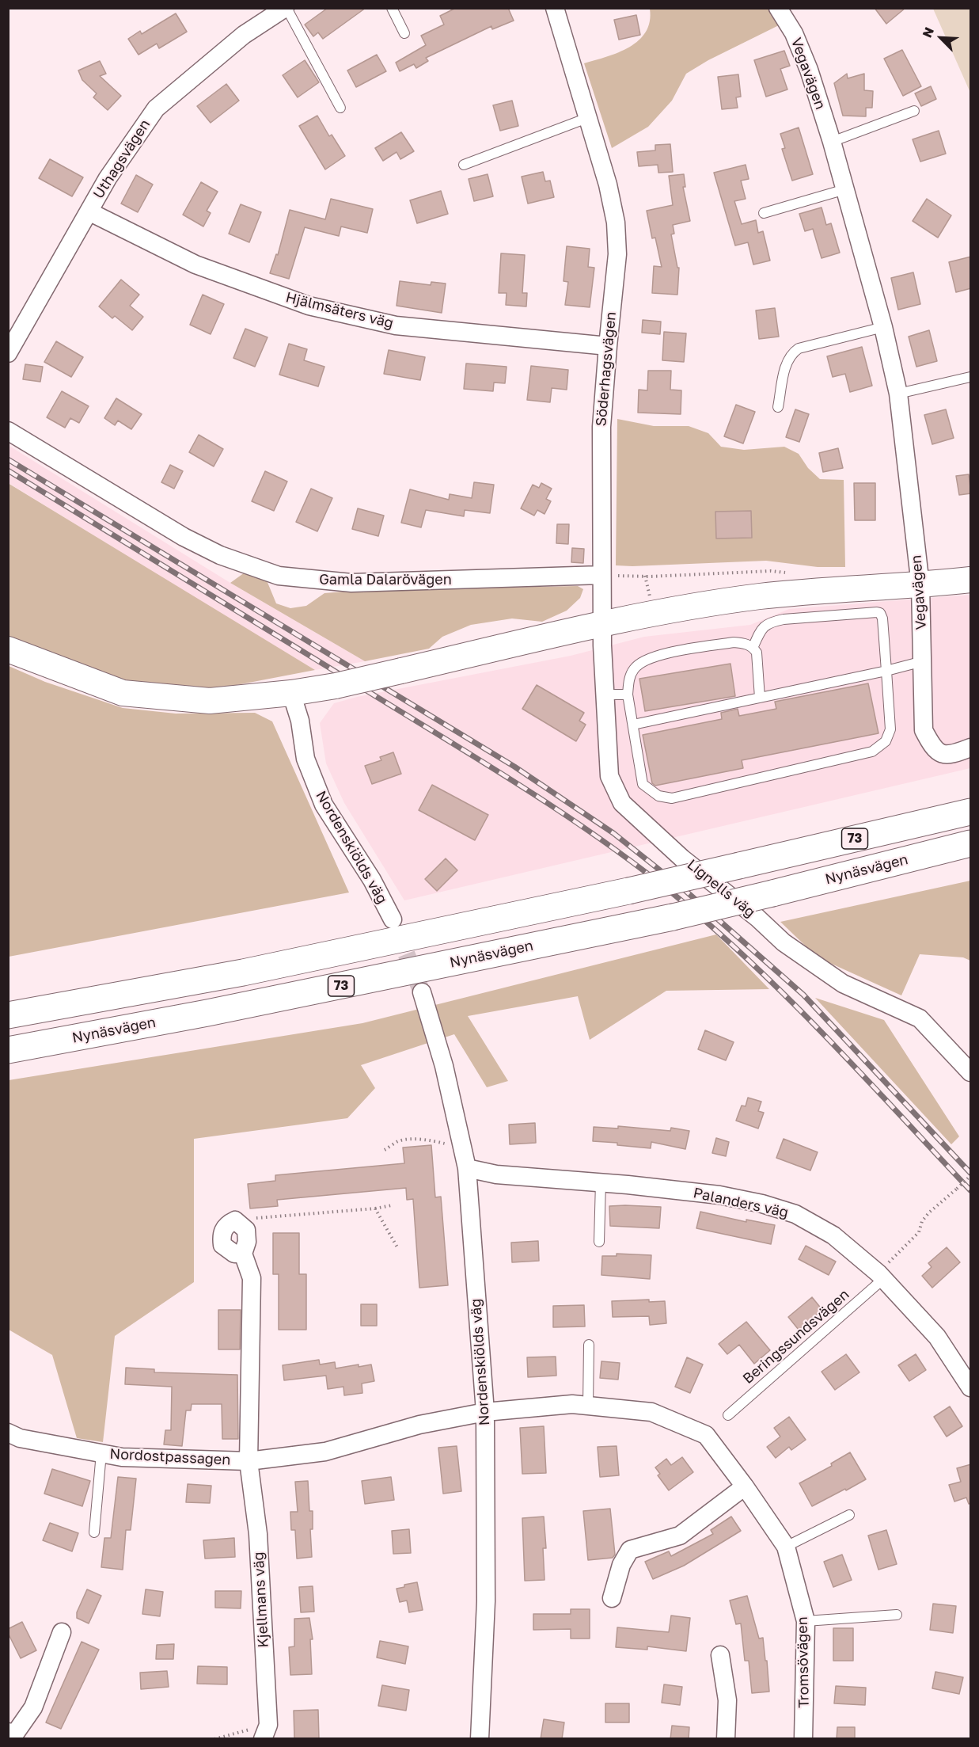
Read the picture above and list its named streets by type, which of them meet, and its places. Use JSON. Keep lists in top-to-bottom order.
{
  "streets": {
    "highway": ["73", "Nynäsvägen"],
    "street": [
      "Vegavägen",
      "Uthagsvägen",
      "Hjälmsäters väg",
      "Söderhagsvägen",
      "Gamla Dalarövägen",
      "Nordenskiölds väg",
      "Lignells väg",
      "Palanders väg",
      "Nordostpassagen",
      "Kjellmans väg",
      "Tromsövägen"
    ],
    "lane": ["Beringssundsvägen"]
  },
  "crossings": [
    ["Uthagsvägen", "Hjälmsäters väg"],
    ["Hjälmsäters väg", "Söderhagsvägen"],
    ["Söderhagsvägen", "Gamla Dalarövägen"],
    ["Söderhagsvägen", "Lignells väg"],
    ["Nordenskiölds väg", "Palanders väg"],
    ["Nordenskiölds väg", "Nordostpassagen"],
    ["Nordenskiölds väg", "Tromsövägen"],
    ["Palanders väg", "Beringssundsvägen"],
    ["Nordostpassagen", "Kjellmans väg"],
    ["Nordostpassagen", "Tromsövägen"]
  ],
  "north": "top left"
}
